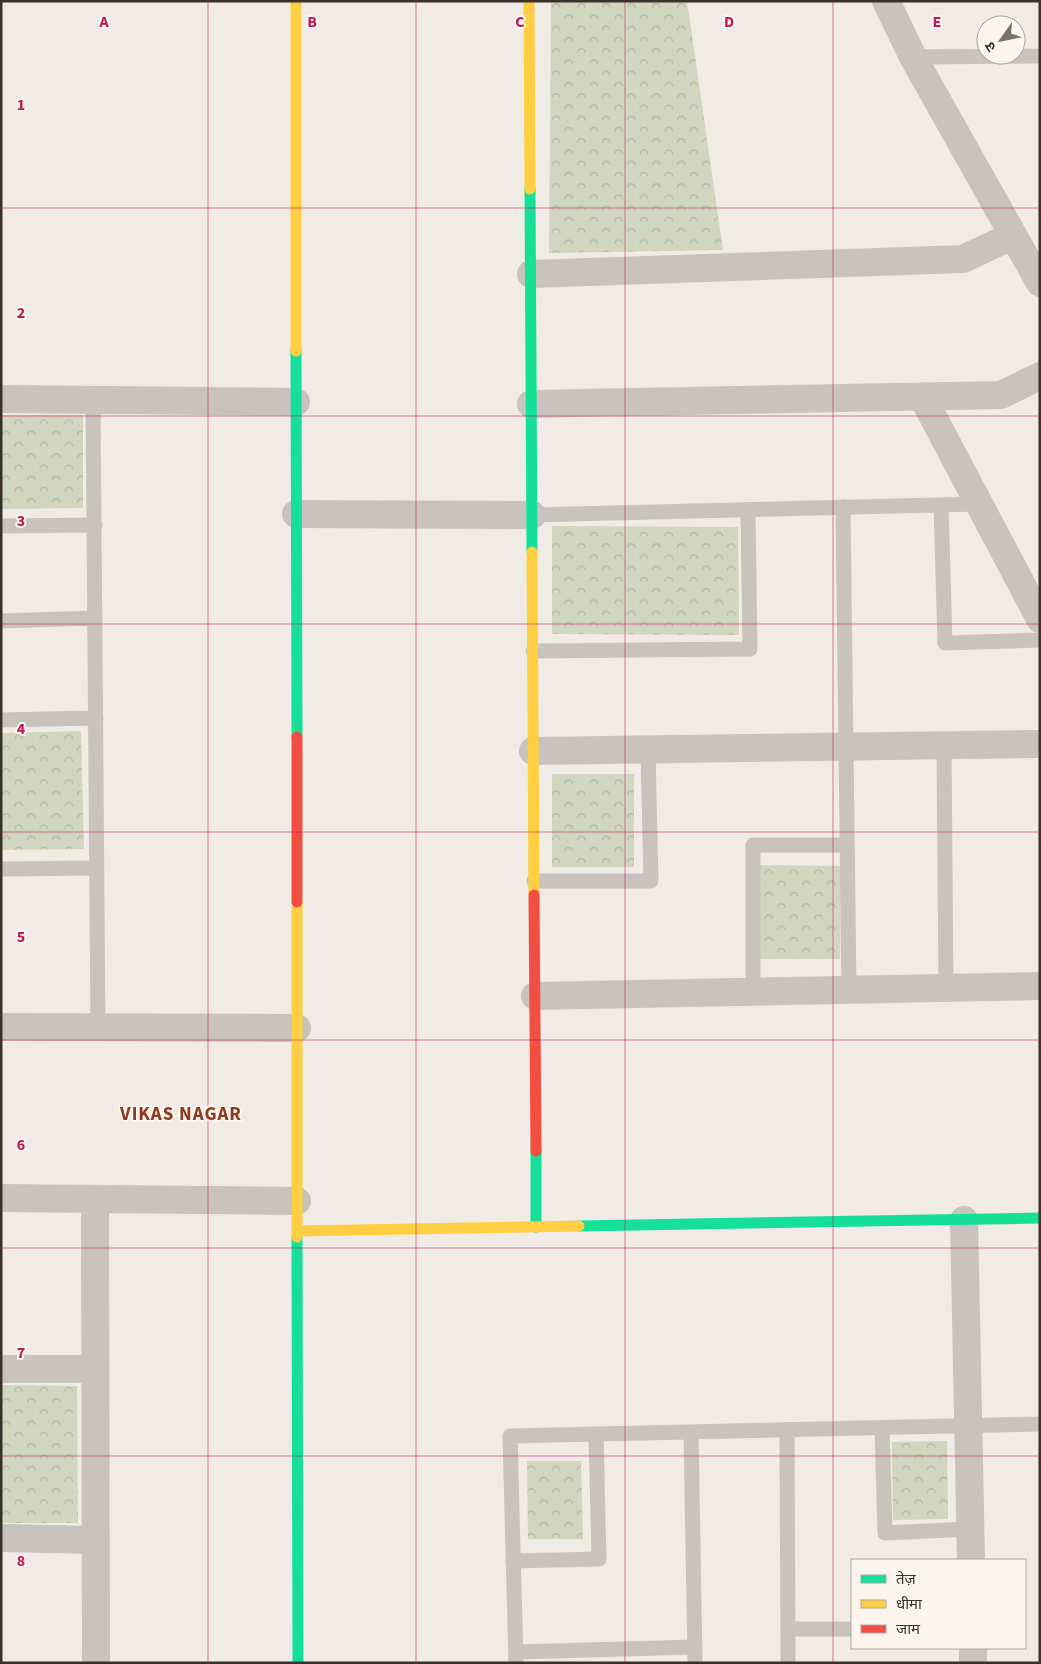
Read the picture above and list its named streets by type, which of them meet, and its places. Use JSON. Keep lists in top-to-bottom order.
{
  "districts": ["VIKAS NAGAR"],
  "legend": ["तेज़", "धीमा", "जाम"],
  "north": "bottom left",
  "grid": {
    "columns": [
      "A",
      "B",
      "C",
      "D",
      "E"
    ],
    "rows": [
      "1",
      "2",
      "3",
      "4",
      "5",
      "6",
      "7",
      "8"
    ]
  }
}
